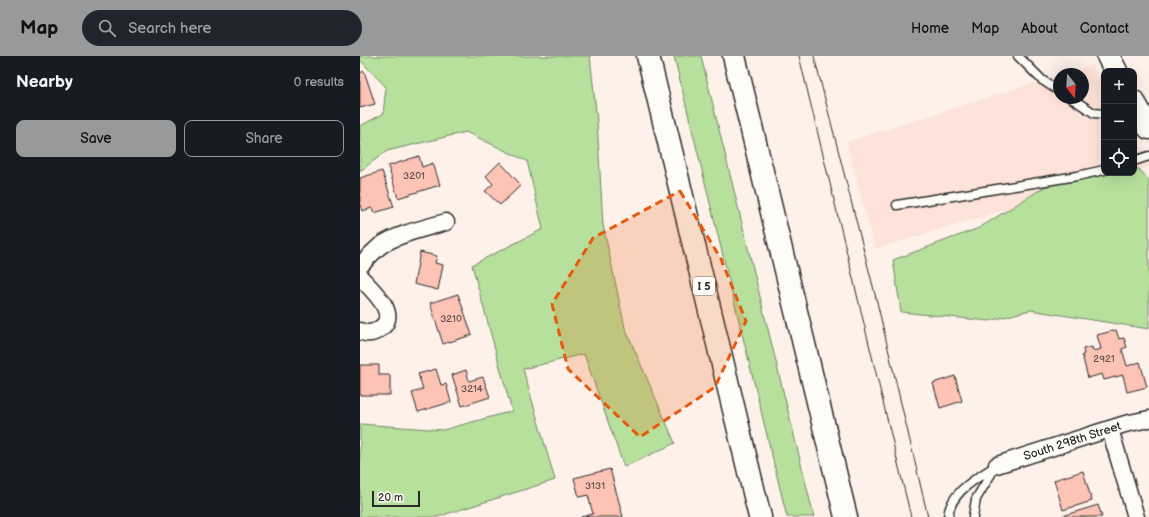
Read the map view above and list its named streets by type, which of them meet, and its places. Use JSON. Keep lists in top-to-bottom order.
{
  "streets": {
    "main road": ["I 5"],
    "street": ["South 298th Street"]
  },
  "house_numbers": [
    "3201",
    "3210",
    "2921",
    "3214",
    "3131"
  ],
  "scale_bar": "20 m",
  "north": "bottom",
  "page": {
    "header": "Map",
    "search": "Search here",
    "nav": [
      "Home",
      "Map",
      "About",
      "Contact"
    ],
    "heading": ["Nearby", "0 results"],
    "map_buttons": ["+", "−"],
    "buttons": ["Save", "Share"],
    "scale": "20 m"
  }
}
